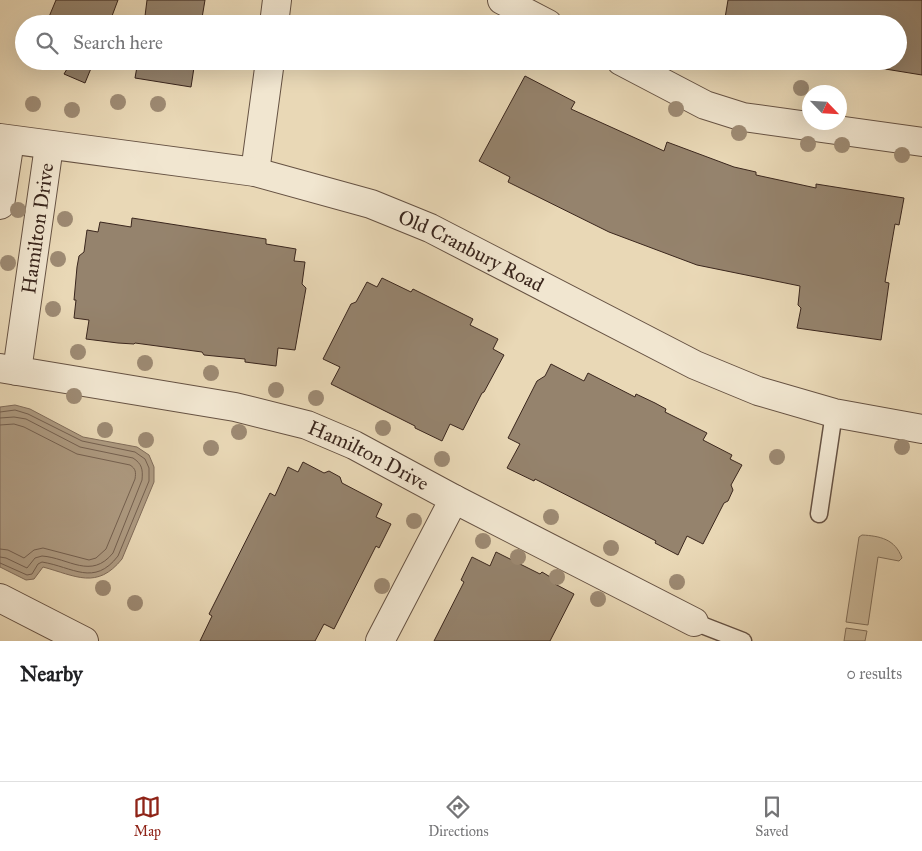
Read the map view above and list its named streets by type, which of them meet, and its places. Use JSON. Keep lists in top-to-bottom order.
{
  "streets": {
    "street": ["Hamilton Drive", "Old Cranbury Road"]
  },
  "crossings": [
    ["Hamilton Drive", "Old Cranbury Road"]
  ],
  "north": "bottom right",
  "page": {
    "search": "Search here",
    "heading": ["Nearby", "0 results"],
    "nav": ["Map", "Directions", "Saved"]
  }
}
